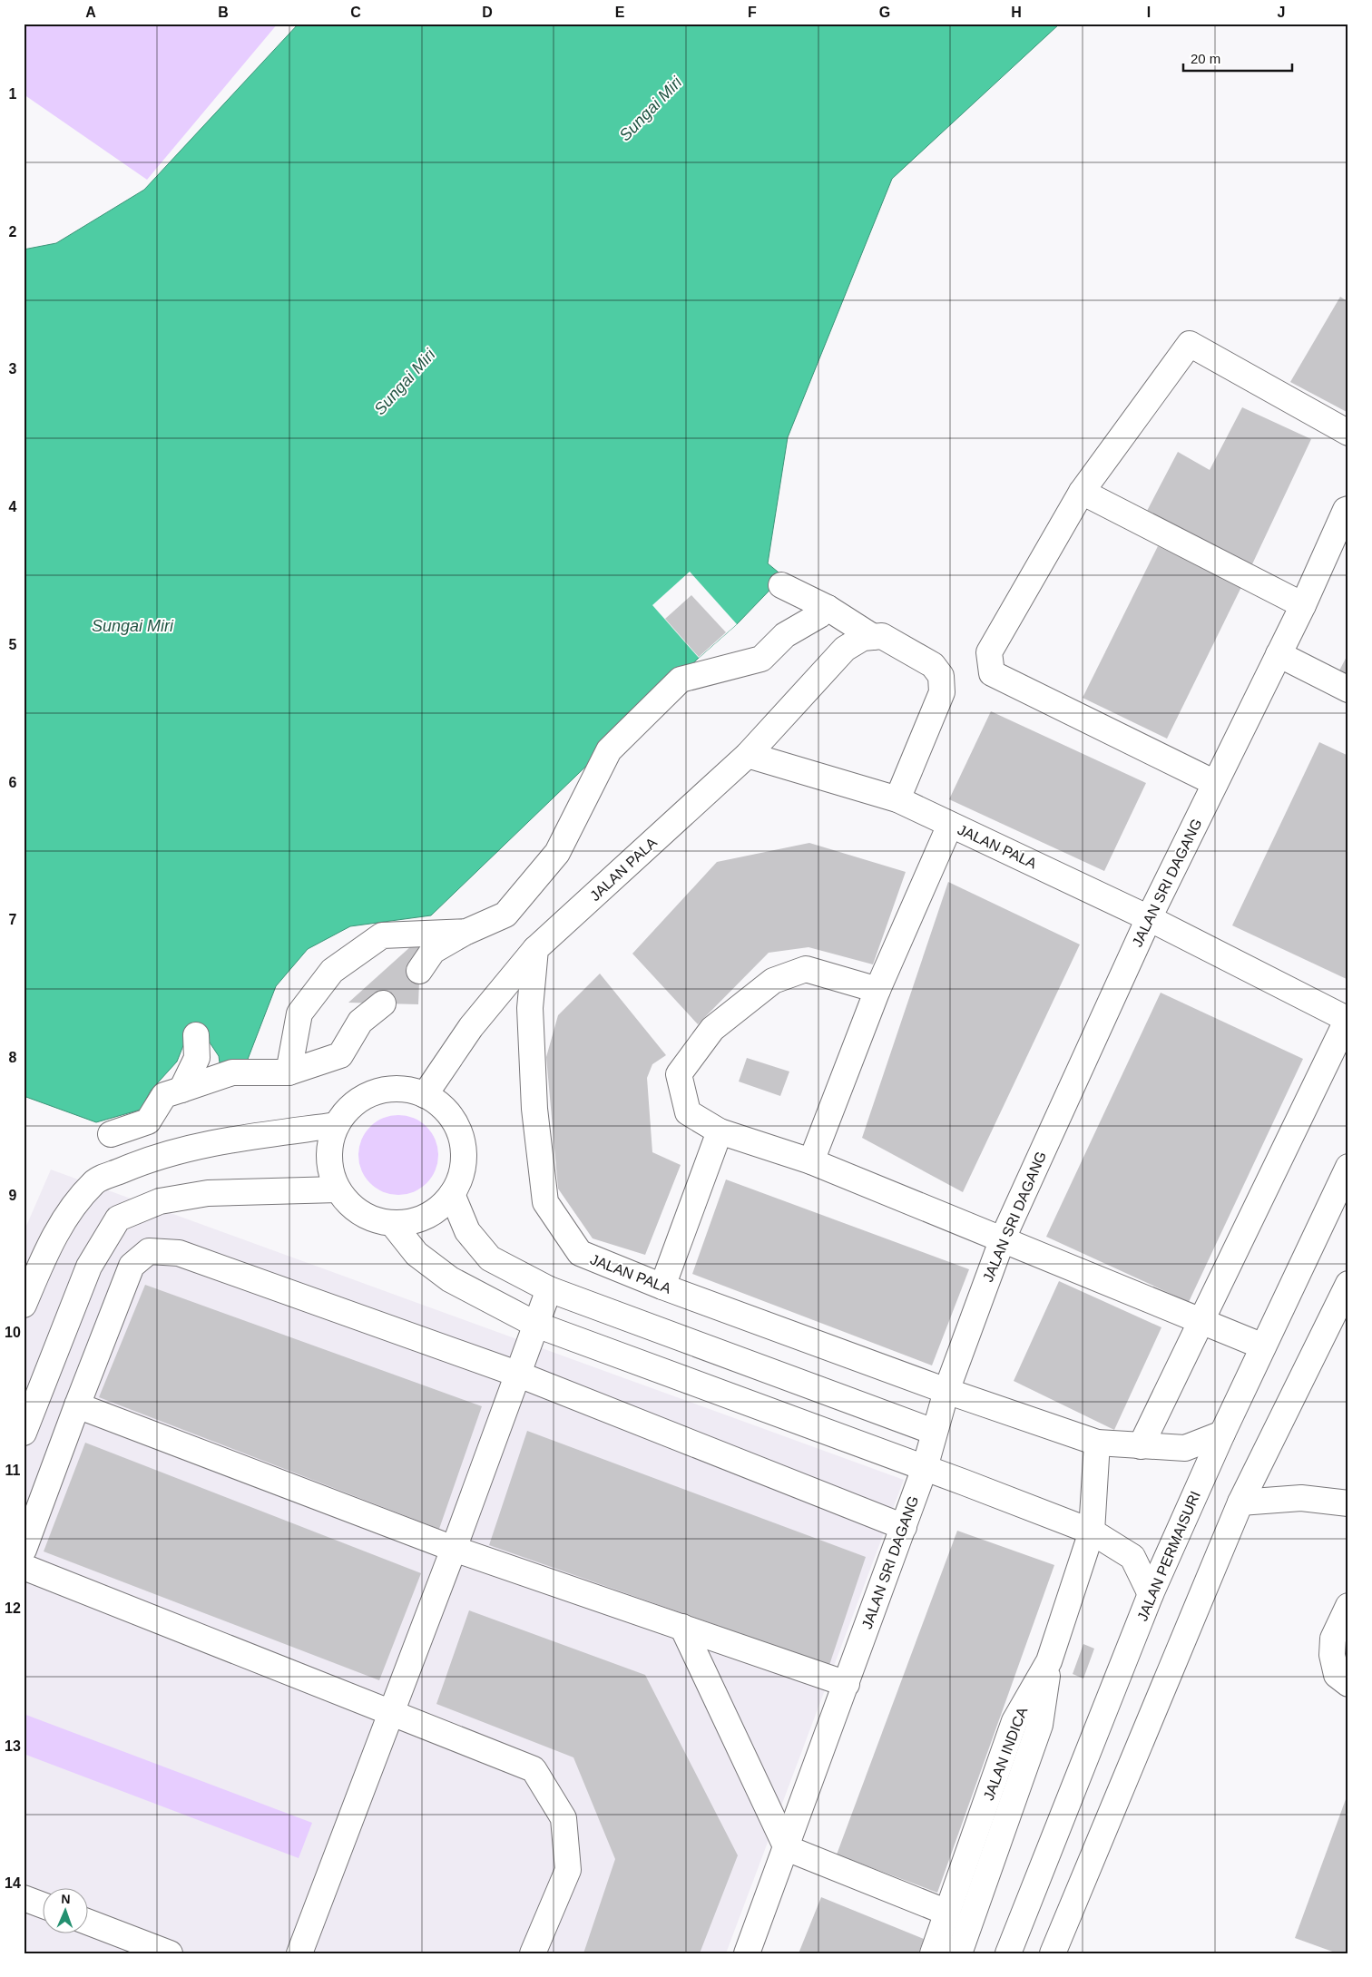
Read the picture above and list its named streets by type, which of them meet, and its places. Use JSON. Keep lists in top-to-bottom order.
{
  "streets": {
    "street": [
      "JALAN PALA",
      "JALAN SRI DAGANG",
      "JALAN PERMAISURI",
      "JALAN INDICA"
    ]
  },
  "crossings": [
    ["JALAN PALA", "JALAN SRI DAGANG"],
    ["JALAN PALA", "JALAN PERMAISURI"],
    ["JALAN PALA", "JALAN INDICA"]
  ],
  "water": ["Sungai Miri"],
  "scale_bar": "20 m",
  "north": "top",
  "grid": {
    "columns": [
      "A",
      "B",
      "C",
      "D",
      "E",
      "F",
      "G",
      "H",
      "I",
      "J"
    ],
    "rows": [
      "1",
      "2",
      "3",
      "4",
      "5",
      "6",
      "7",
      "8",
      "9",
      "10",
      "11",
      "12",
      "13",
      "14"
    ]
  }
}
